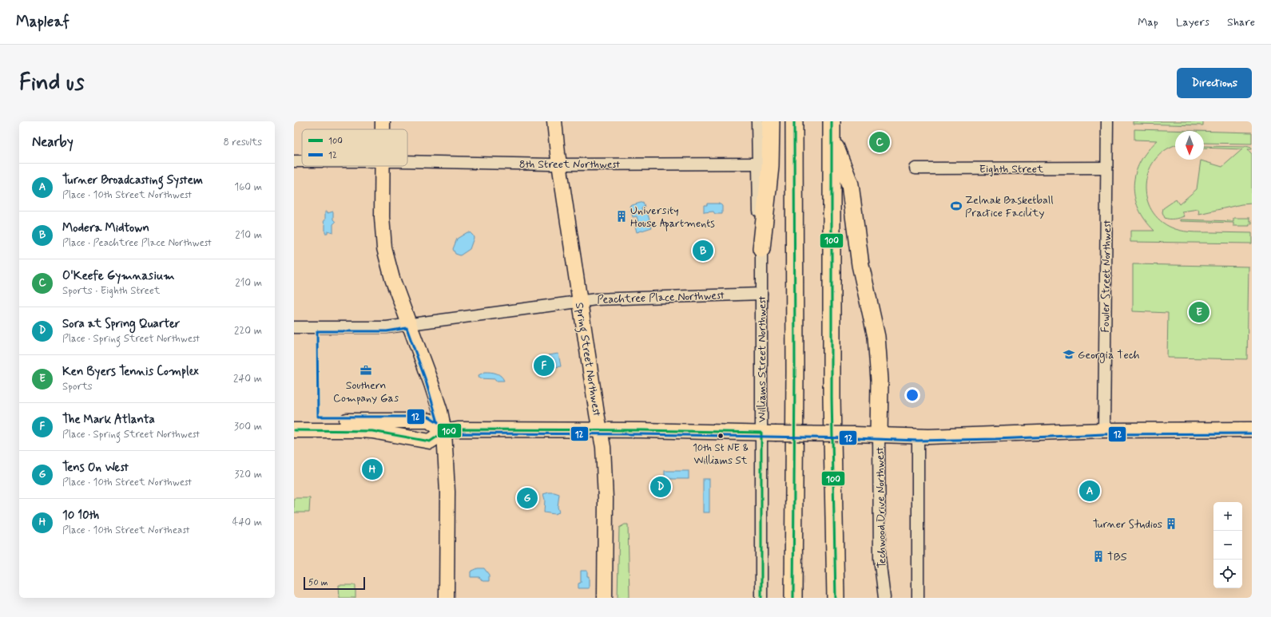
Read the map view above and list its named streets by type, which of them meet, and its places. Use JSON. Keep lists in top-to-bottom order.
{
  "streets": {
    "main road": ["Spring Street Northwest"],
    "street": [
      "8th Street Northwest",
      "Eighth Street",
      "Fowler Street Northwest",
      "Peachtree Place Northwest",
      "Williams Street Northwest",
      "Techwood Drive Northwest"
    ]
  },
  "crossings": [
    ["8th Street Northwest", "Spring Street Northwest"],
    ["8th Street Northwest", "Williams Street Northwest"],
    ["Eighth Street", "Fowler Street Northwest"],
    ["Peachtree Place Northwest", "Spring Street Northwest"],
    ["Peachtree Place Northwest", "Williams Street Northwest"]
  ],
  "places": {
    "sports": ["Zelnak Basketball Practice Facility"],
    "building": ["University House Apartments", "Turner Studios", "TBS"],
    "school or university": ["Georgia Tech"],
    "office": ["Southern Company Gas"],
    "other": ["10th St NE & Williams St"]
  },
  "lines": ["transit line 100", "transit line 12"],
  "legend": ["100", "12"],
  "scale_bar": "50 m",
  "north": "bottom",
  "page": {
    "header": "Mapleaf",
    "nav": ["Map", "Layers", "Share"],
    "buttons": "Directions",
    "title": "Find us",
    "heading": ["Nearby", "8 results"],
    "pins": [
      "C",
      "B",
      "E",
      "F",
      "H",
      "D",
      "A",
      "G"
    ],
    "list": [
      {
        "mark": "A",
        "name": "Turner Broadcasting System",
        "note": "Place · 10th Street Northwest",
        "value": "160 m"
      },
      {
        "mark": "B",
        "name": "Modera Midtown",
        "note": "Place · Peachtree Place Northwest",
        "value": "210 m"
      },
      {
        "mark": "C",
        "name": "O'Keefe Gymnasium",
        "note": "Sports · Eighth Street",
        "value": "210 m"
      },
      {
        "mark": "D",
        "name": "Sora at Spring Quarter",
        "note": "Place · Spring Street Northwest",
        "value": "220 m"
      },
      {
        "mark": "E",
        "name": "Ken Byers Tennis Complex",
        "note": "Sports",
        "value": "240 m"
      },
      {
        "mark": "F",
        "name": "The Mark Atlanta",
        "note": "Place · Spring Street Northwest",
        "value": "300 m"
      },
      {
        "mark": "G",
        "name": "Tens On West",
        "note": "Place · 10th Street Northwest",
        "value": "320 m"
      },
      {
        "mark": "H",
        "name": "10 10th",
        "note": "Place · 10th Street Northeast",
        "value": "440 m"
      }
    ],
    "map_buttons": ["+", "−"],
    "scale": "50 m"
  }
}
